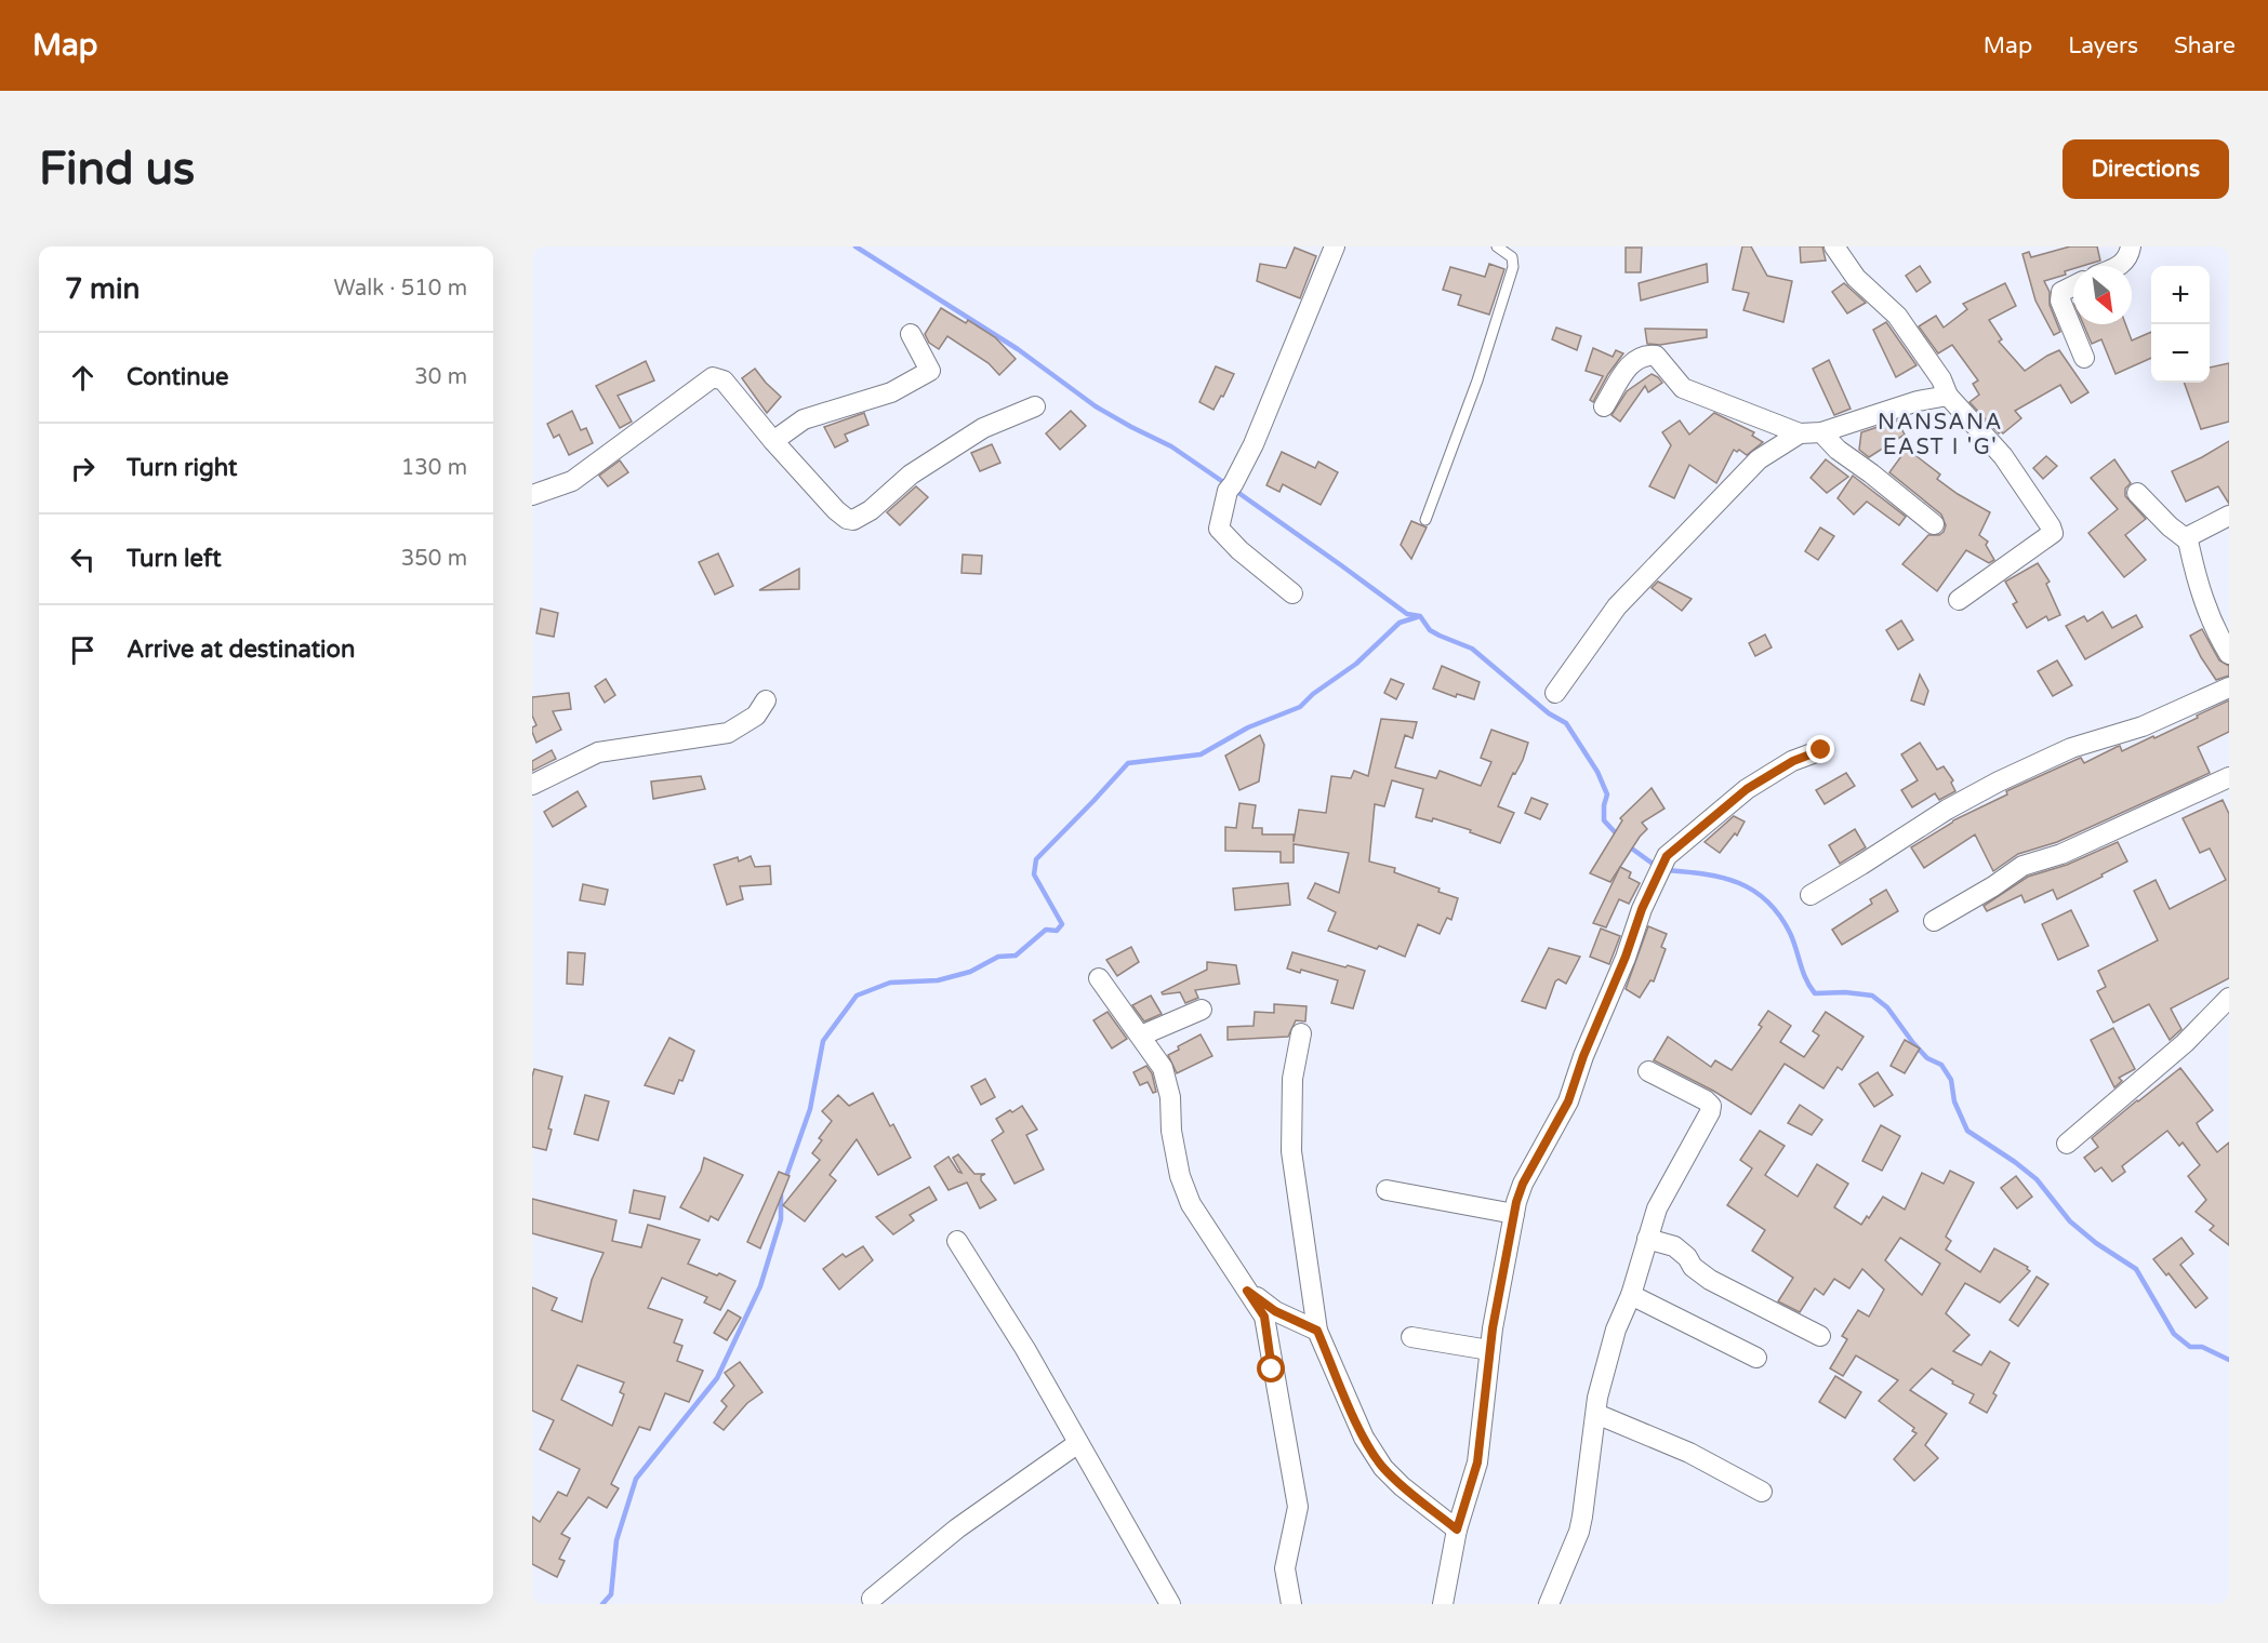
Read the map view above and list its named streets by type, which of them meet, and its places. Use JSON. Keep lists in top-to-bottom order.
{
  "districts": ["NANSANA EAST I 'G'"],
  "north": "bottom right",
  "page": {
    "header": "Map",
    "nav": ["Map", "Layers", "Share"],
    "buttons": "Directions",
    "title": "Find us",
    "heading": ["7 min", "Walk · 510 m"],
    "map_buttons": ["+", "−"],
    "list": [
      ["Continue", "30 m"],
      ["Turn right", "130 m"],
      ["Turn left", "350 m"],
      "Arrive at destination"
    ]
  }
}
